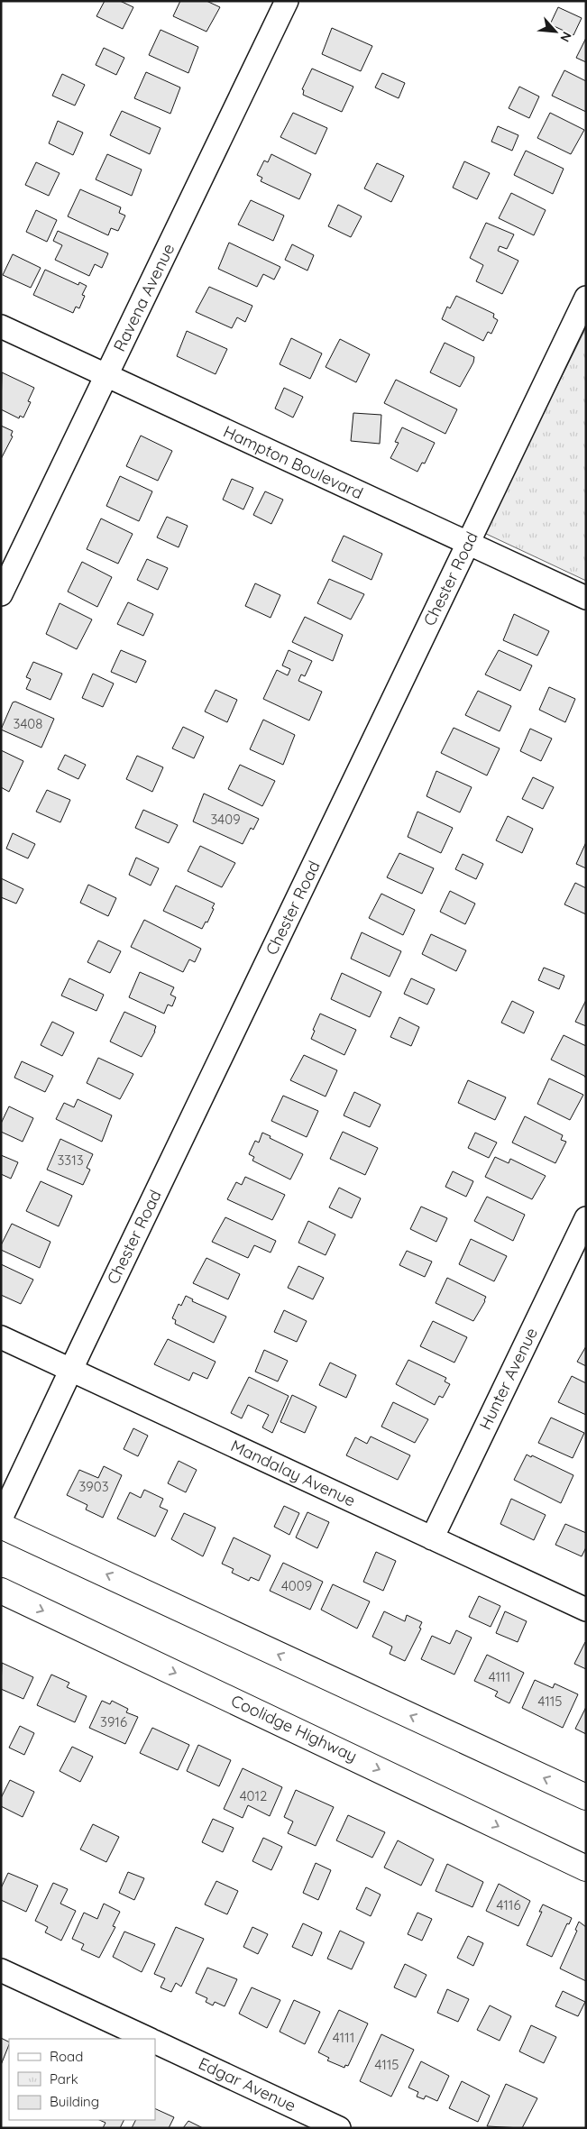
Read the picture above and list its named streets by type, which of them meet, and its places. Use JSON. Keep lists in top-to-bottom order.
{
  "streets": {
    "main road": ["Coolidge Highway"],
    "street": [
      "Ravena Avenue",
      "Hampton Boulevard",
      "Chester Road",
      "Hunter Avenue",
      "Mandalay Avenue",
      "Edgar Avenue"
    ]
  },
  "crossings": [
    ["Ravena Avenue", "Hampton Boulevard"],
    ["Hampton Boulevard", "Chester Road"],
    ["Chester Road", "Mandalay Avenue"],
    ["Hunter Avenue", "Mandalay Avenue"]
  ],
  "house_numbers": [
    "3408",
    "3409",
    "3313",
    "3903",
    "4009",
    "4111",
    "4115",
    "3916",
    "4012",
    "4116",
    "4111",
    "4115"
  ],
  "legend": ["Road", "Park", "Building"],
  "north": "bottom right"
}
